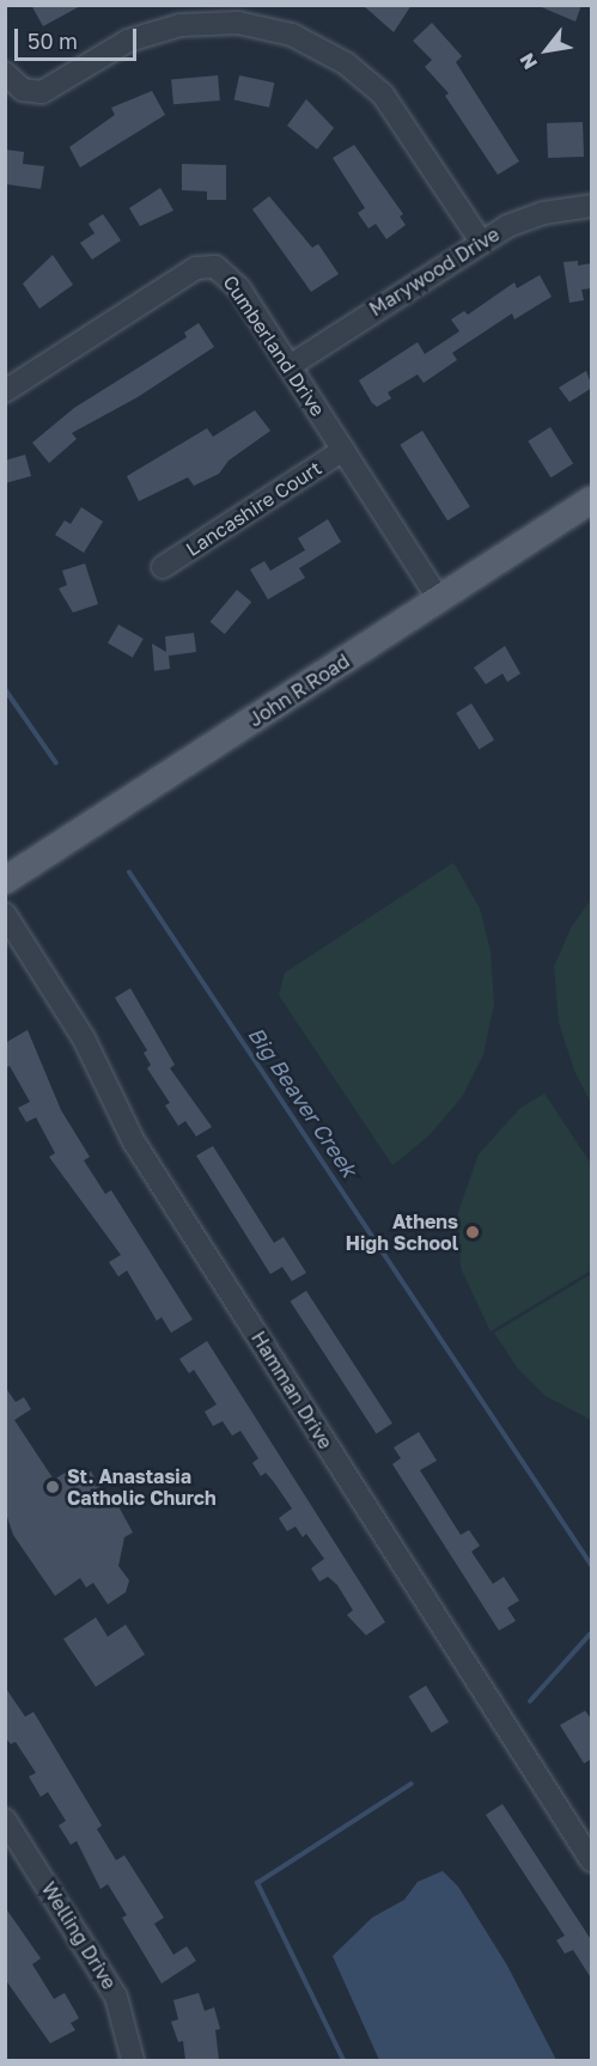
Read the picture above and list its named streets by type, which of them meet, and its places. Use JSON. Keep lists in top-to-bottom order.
{
  "streets": {
    "main road": ["John R Road"],
    "street": [
      "Marywood Drive",
      "Cumberland Drive",
      "Lancashire Court",
      "Hamman Drive",
      "Welling Drive"
    ]
  },
  "crossings": [
    ["Marywood Drive", "Cumberland Drive"],
    ["Cumberland Drive", "Lancashire Court"],
    ["Cumberland Drive", "John R Road"]
  ],
  "water": ["Big Beaver Creek"],
  "places": ["Athens High School", "St. Anastasia Catholic Church"],
  "scale_bar": "50 m",
  "north": "bottom left"
}
